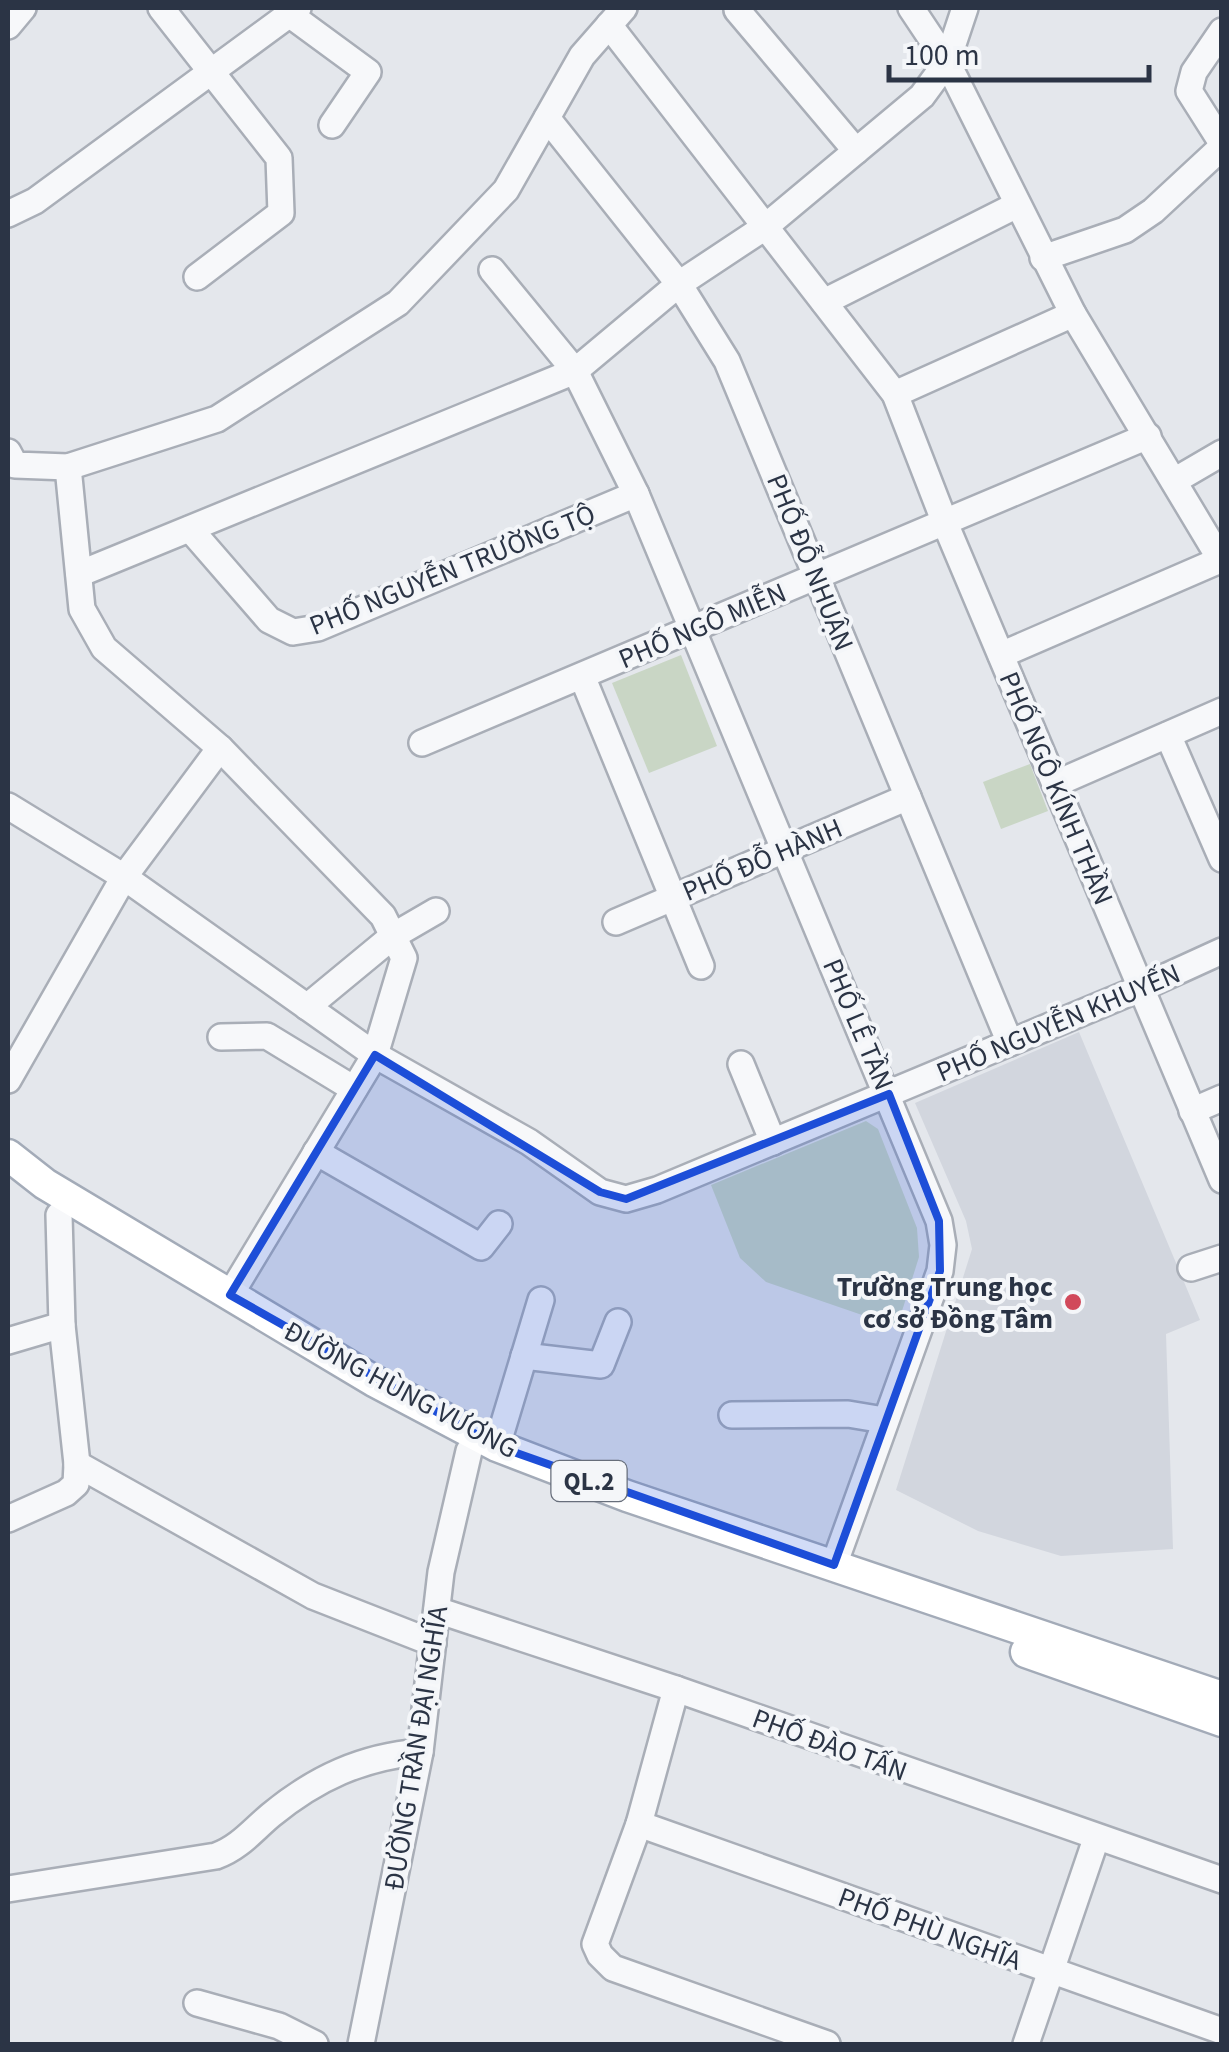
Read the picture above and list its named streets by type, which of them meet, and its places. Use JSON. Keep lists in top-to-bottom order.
{
  "streets": {
    "main road": ["ĐƯỜNG HÙNG VƯƠNG", "QL.2"],
    "street": [
      "PHỐ ĐỖ NHUẬN",
      "PHỐ NGUYỄN TRƯỜNG TỘ",
      "PHỐ NGÔ MIỄN",
      "PHỐ NGÔ KÍNH THẦN",
      "PHỐ ĐỖ HÀNH",
      "PHỐ NGUYỄN KHUYẾN",
      "PHỐ LÊ TẦN",
      "PHỐ ĐÀO TẤN",
      "ĐƯỜNG TRẦN ĐẠI NGHĨA",
      "PHỐ PHÙ NGHĨA"
    ]
  },
  "crossings": [
    ["PHỐ ĐỖ NHUẬN", "PHỐ NGÔ MIỄN"],
    ["PHỐ ĐỖ NHUẬN", "PHỐ ĐỖ HÀNH"],
    ["PHỐ ĐỖ NHUẬN", "PHỐ NGUYỄN KHUYẾN"],
    ["PHỐ NGUYỄN TRƯỜNG TỘ", "PHỐ LÊ TẦN"],
    ["PHỐ NGÔ MIỄN", "PHỐ NGÔ KÍNH THẦN"],
    ["PHỐ NGÔ MIỄN", "PHỐ LÊ TẦN"],
    ["PHỐ NGÔ KÍNH THẦN", "PHỐ NGUYỄN KHUYẾN"],
    ["PHỐ ĐỖ HÀNH", "PHỐ LÊ TẦN"],
    ["PHỐ NGUYỄN KHUYẾN", "PHỐ LÊ TẦN"],
    ["PHỐ LÊ TẦN", "ĐƯỜNG HÙNG VƯƠNG"],
    ["ĐƯỜNG HÙNG VƯƠNG", "ĐƯỜNG TRẦN ĐẠI NGHĨA"],
    ["PHỐ ĐÀO TẤN", "ĐƯỜNG TRẦN ĐẠI NGHĨA"]
  ],
  "places": ["Trường Trung học cơ sở Đồng Tâm"],
  "scale_bar": "100 m"
}
